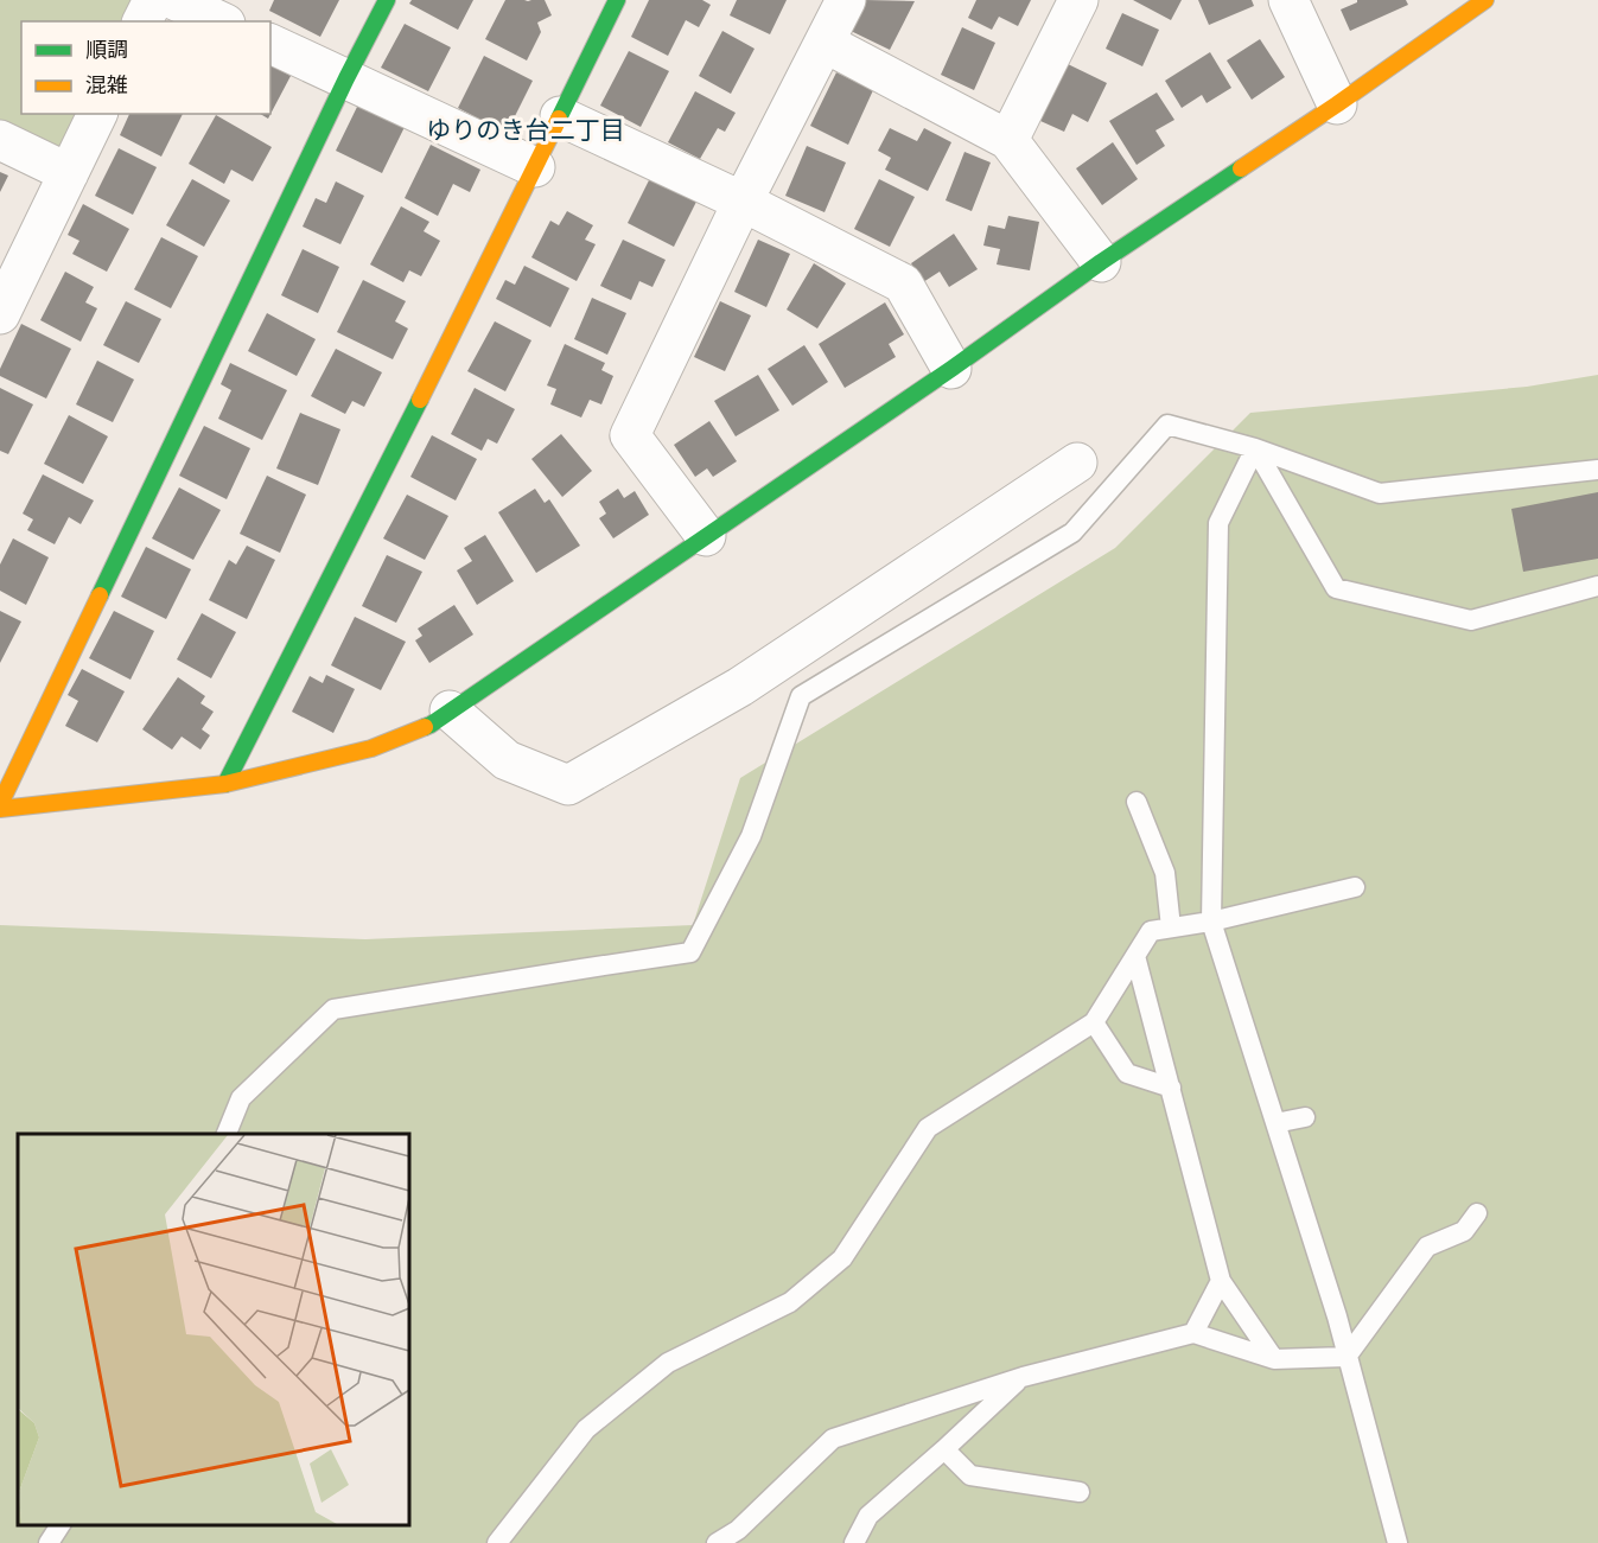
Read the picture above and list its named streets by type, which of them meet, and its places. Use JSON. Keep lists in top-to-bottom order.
{
  "districts": ["ゆりのき台二丁目"],
  "legend": ["順調", "混雑"]
}
